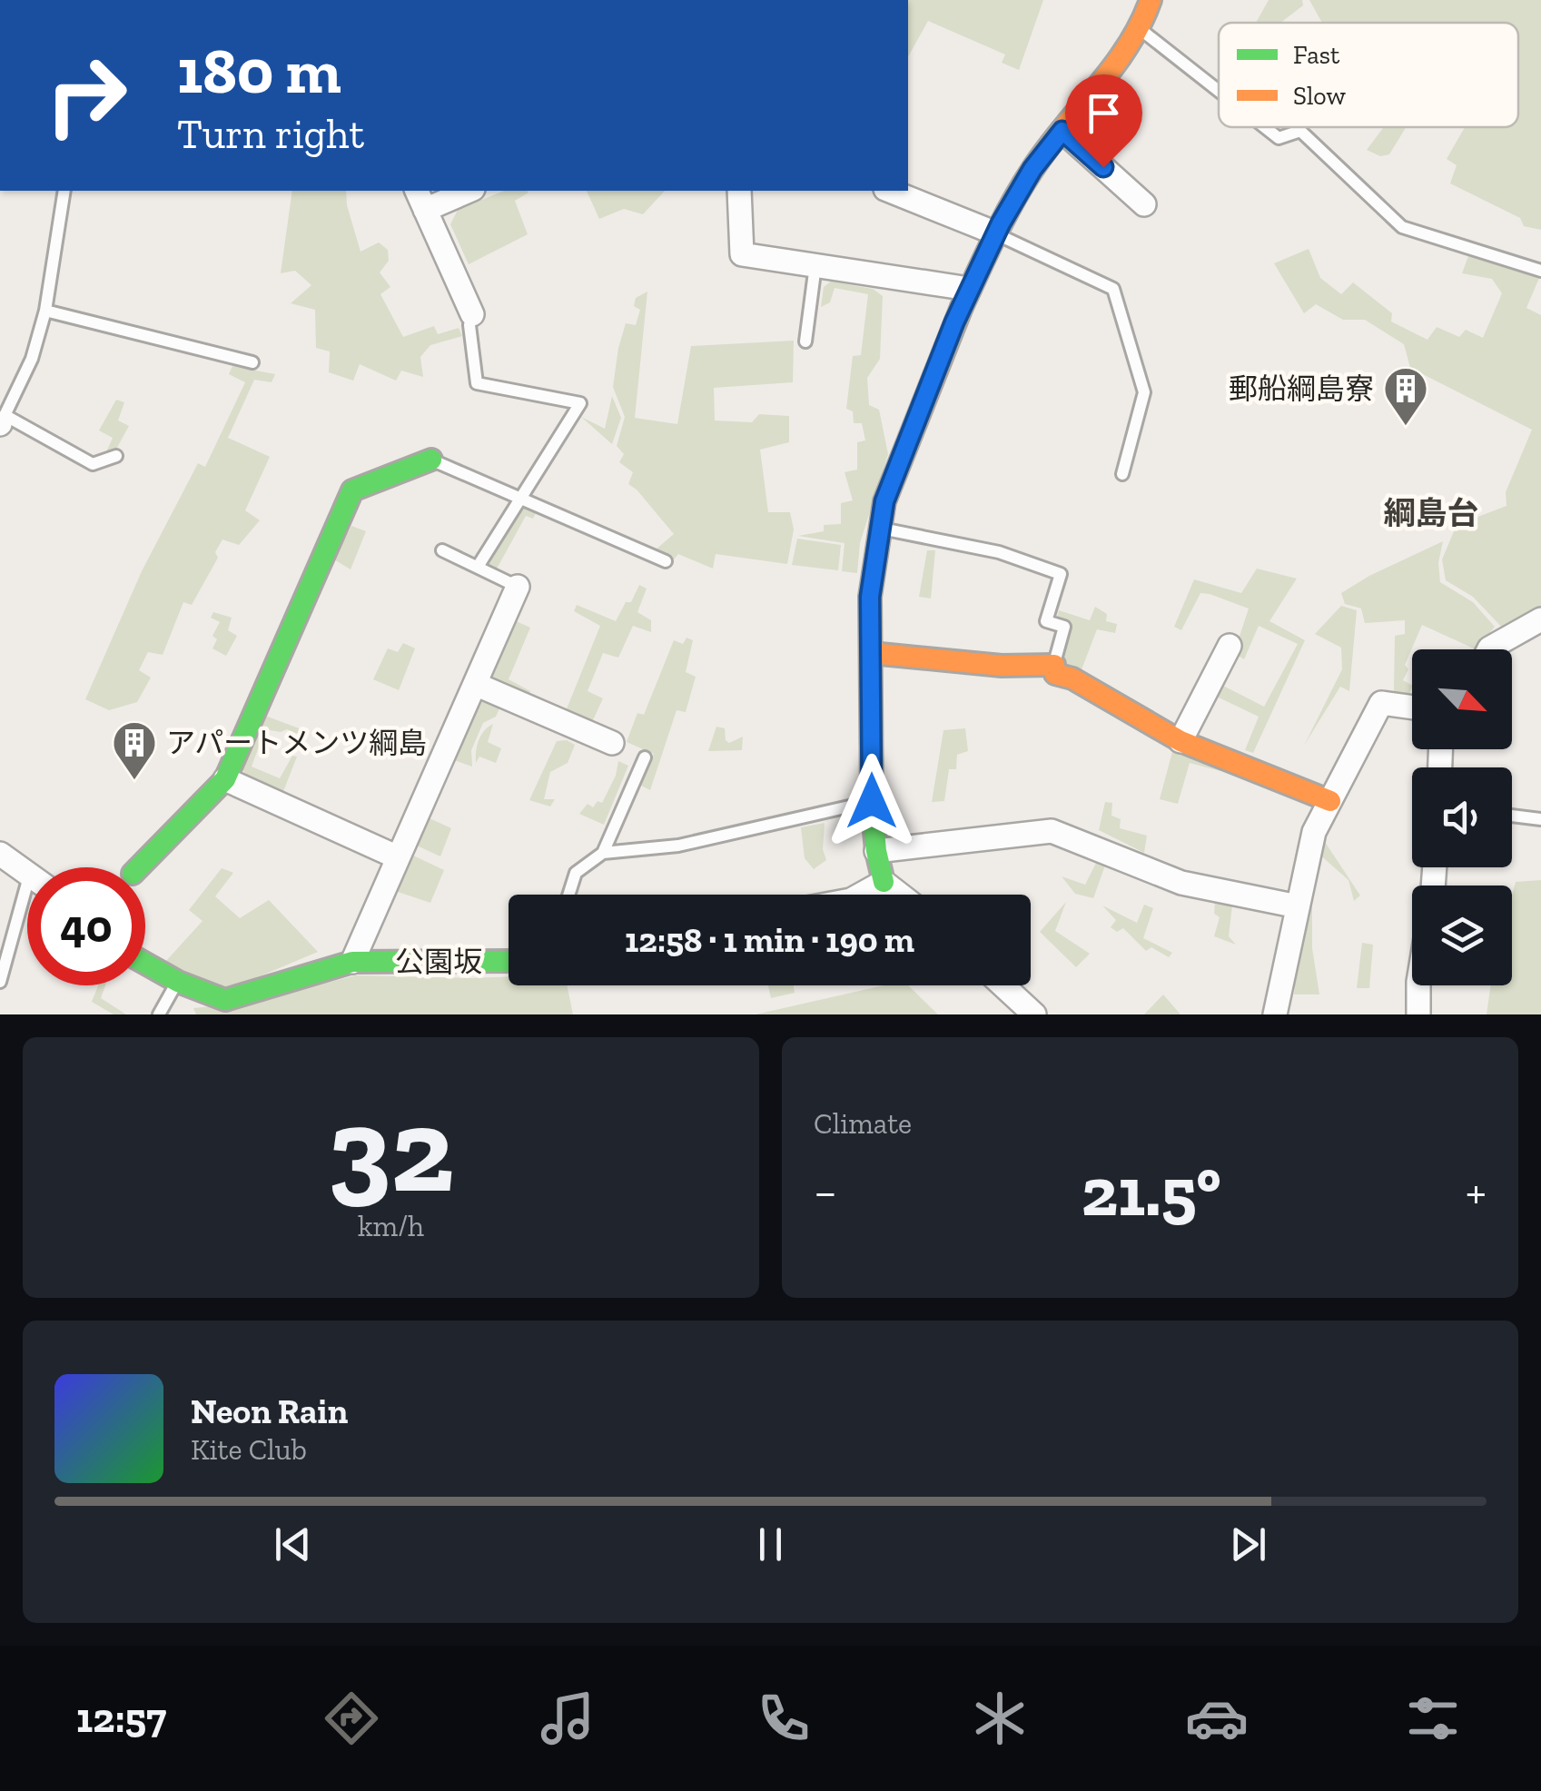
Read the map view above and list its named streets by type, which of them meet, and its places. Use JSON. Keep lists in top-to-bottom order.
{
  "streets": {
    "street": ["公園坂"]
  },
  "districts": ["綱島台"],
  "places": {
    "building": ["郵船綱島寮", "アパートメンツ綱島"]
  },
  "legend": ["Fast", "Slow"],
  "north": "bottom right",
  "page": {
    "turn": ["180 m", "Turn right"],
    "limit": "40",
    "trip": "12:58 · 1 min · 190 m",
    "tile": [
      ["32", "km/h"],
      "Climate"
    ],
    "heat": ["−", "21.5°", "+"],
    "song": ["Neon Rain", "Kite Club"],
    "tabs": "12:57"
  }
}
